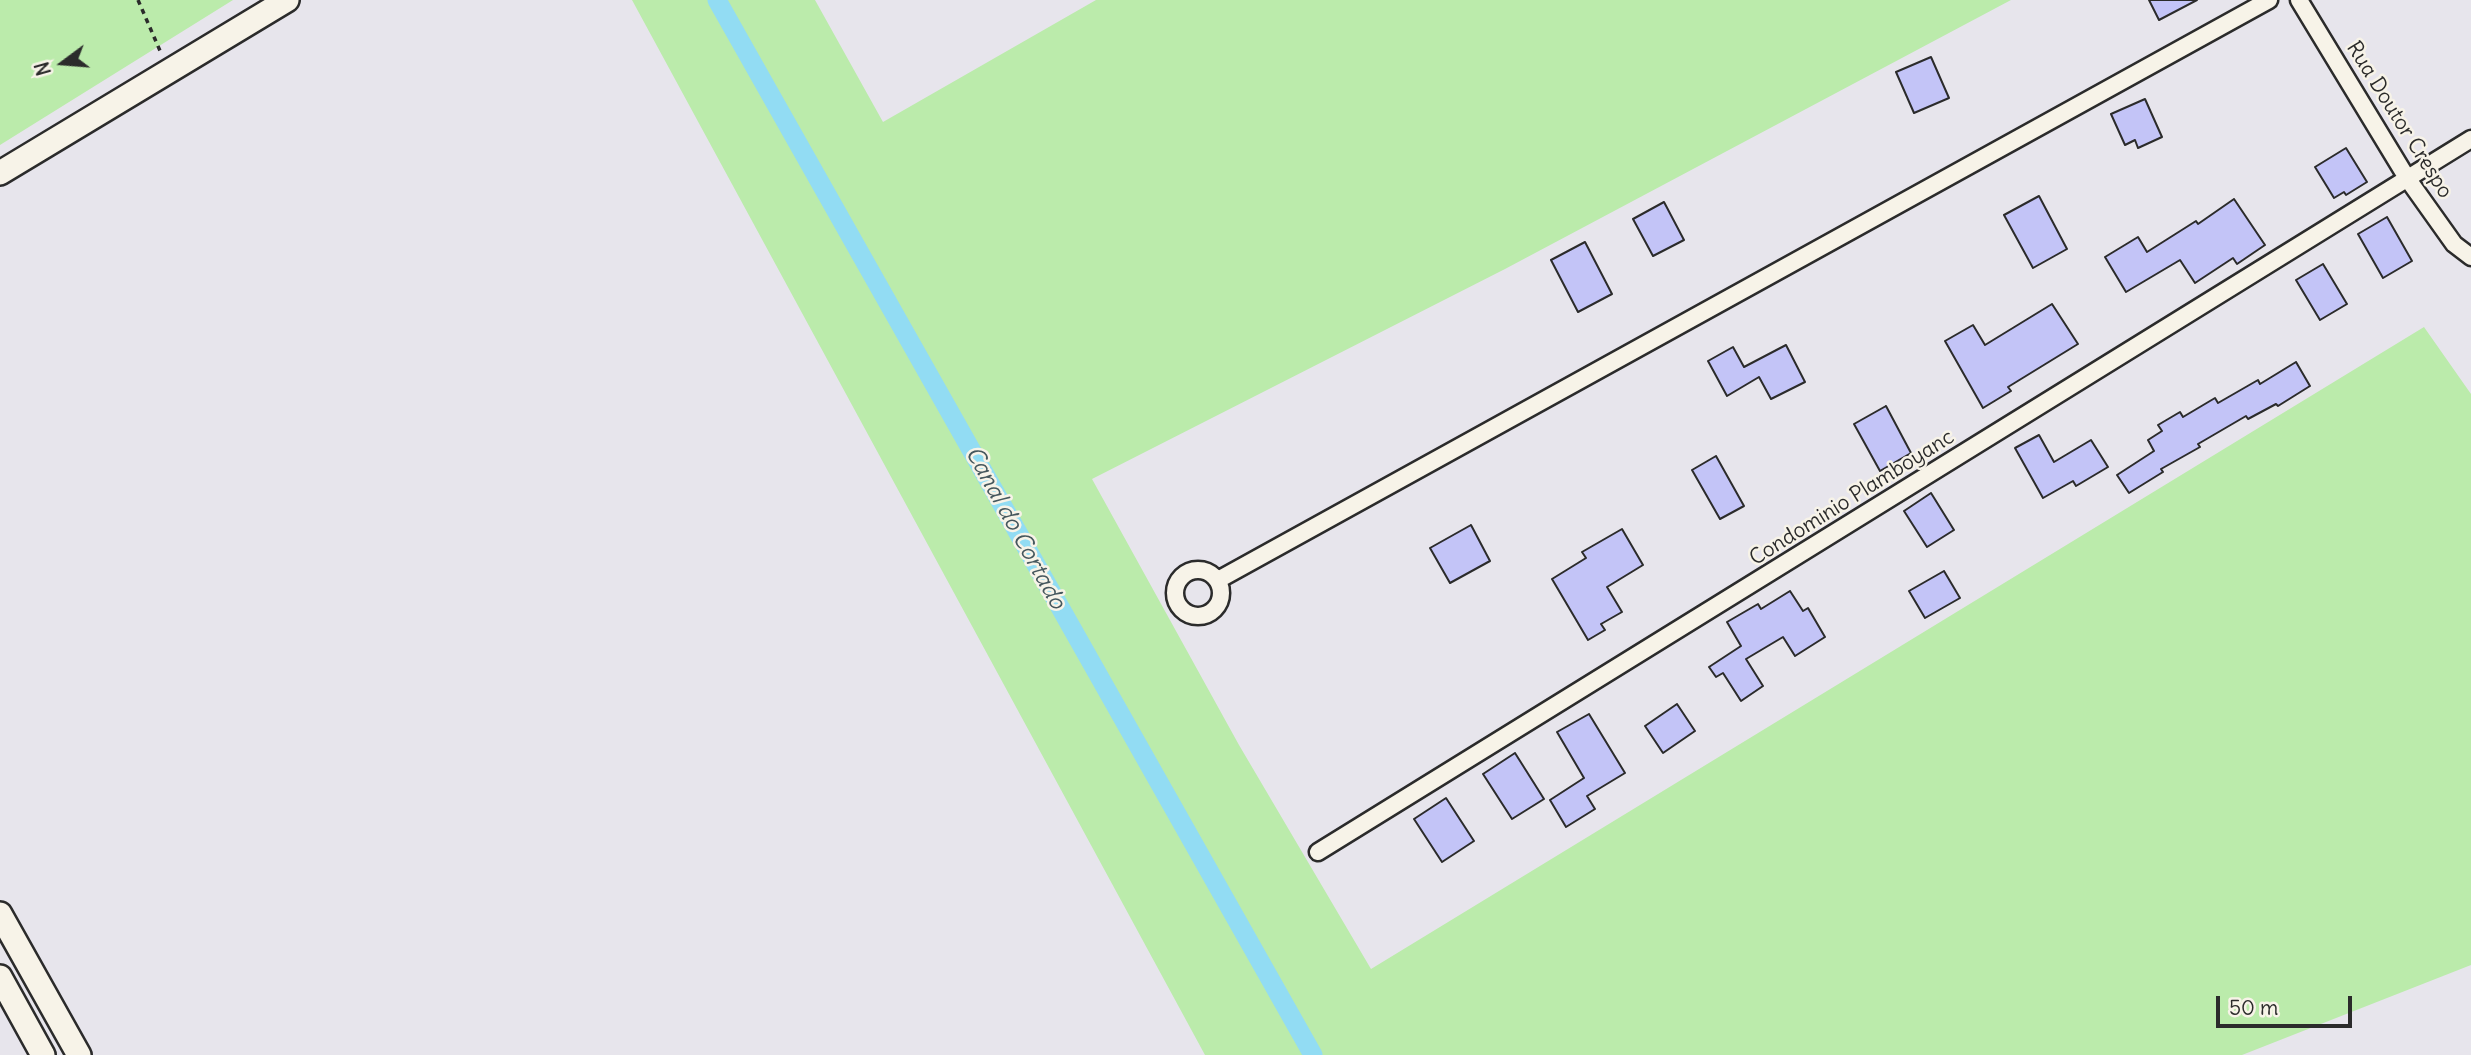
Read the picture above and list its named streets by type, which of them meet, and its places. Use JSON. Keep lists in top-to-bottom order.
{
  "streets": {
    "street": ["Rua Doutor Crespo", "Condominio Plamboyanc"]
  },
  "crossings": [
    ["Rua Doutor Crespo", "Condominio Plamboyanc"]
  ],
  "water": ["Canal do Cortado"],
  "scale_bar": "50 m",
  "north": "left"
}
